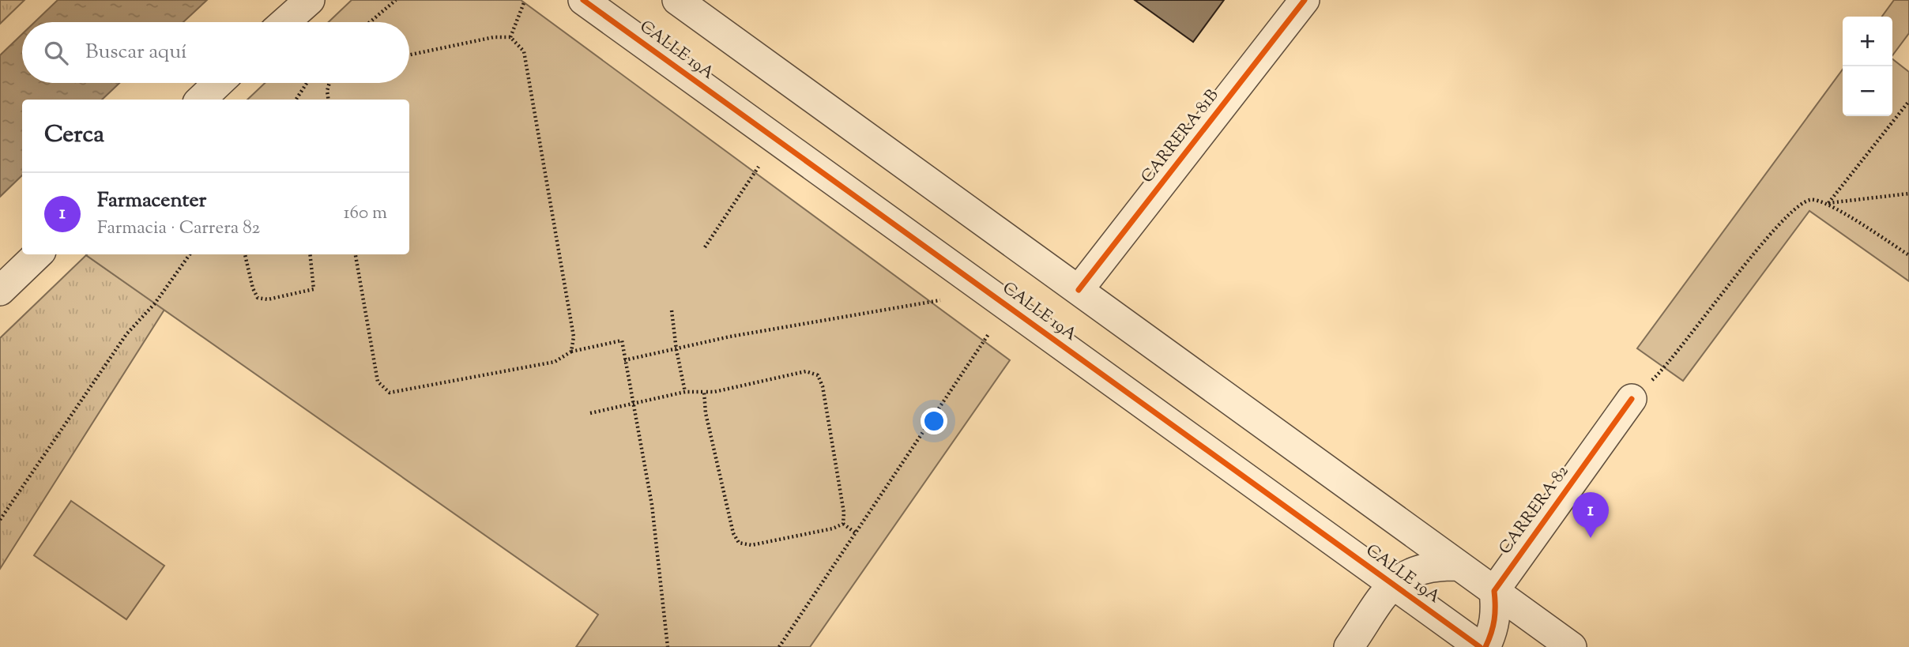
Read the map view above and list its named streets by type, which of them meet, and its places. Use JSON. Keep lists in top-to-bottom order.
{
  "streets": {
    "street": ["CALLE 19A", "CARRERA 81B", "CARRERA 82"]
  },
  "page": {
    "map_buttons": ["+", "−"],
    "search": "Buscar aquí",
    "heading": "Cerca",
    "list": [
      {
        "mark": "1",
        "name": "Farmacenter",
        "note": "Farmacia · Carrera 82",
        "value": "160 m"
      }
    ],
    "pins": "1"
  }
}
